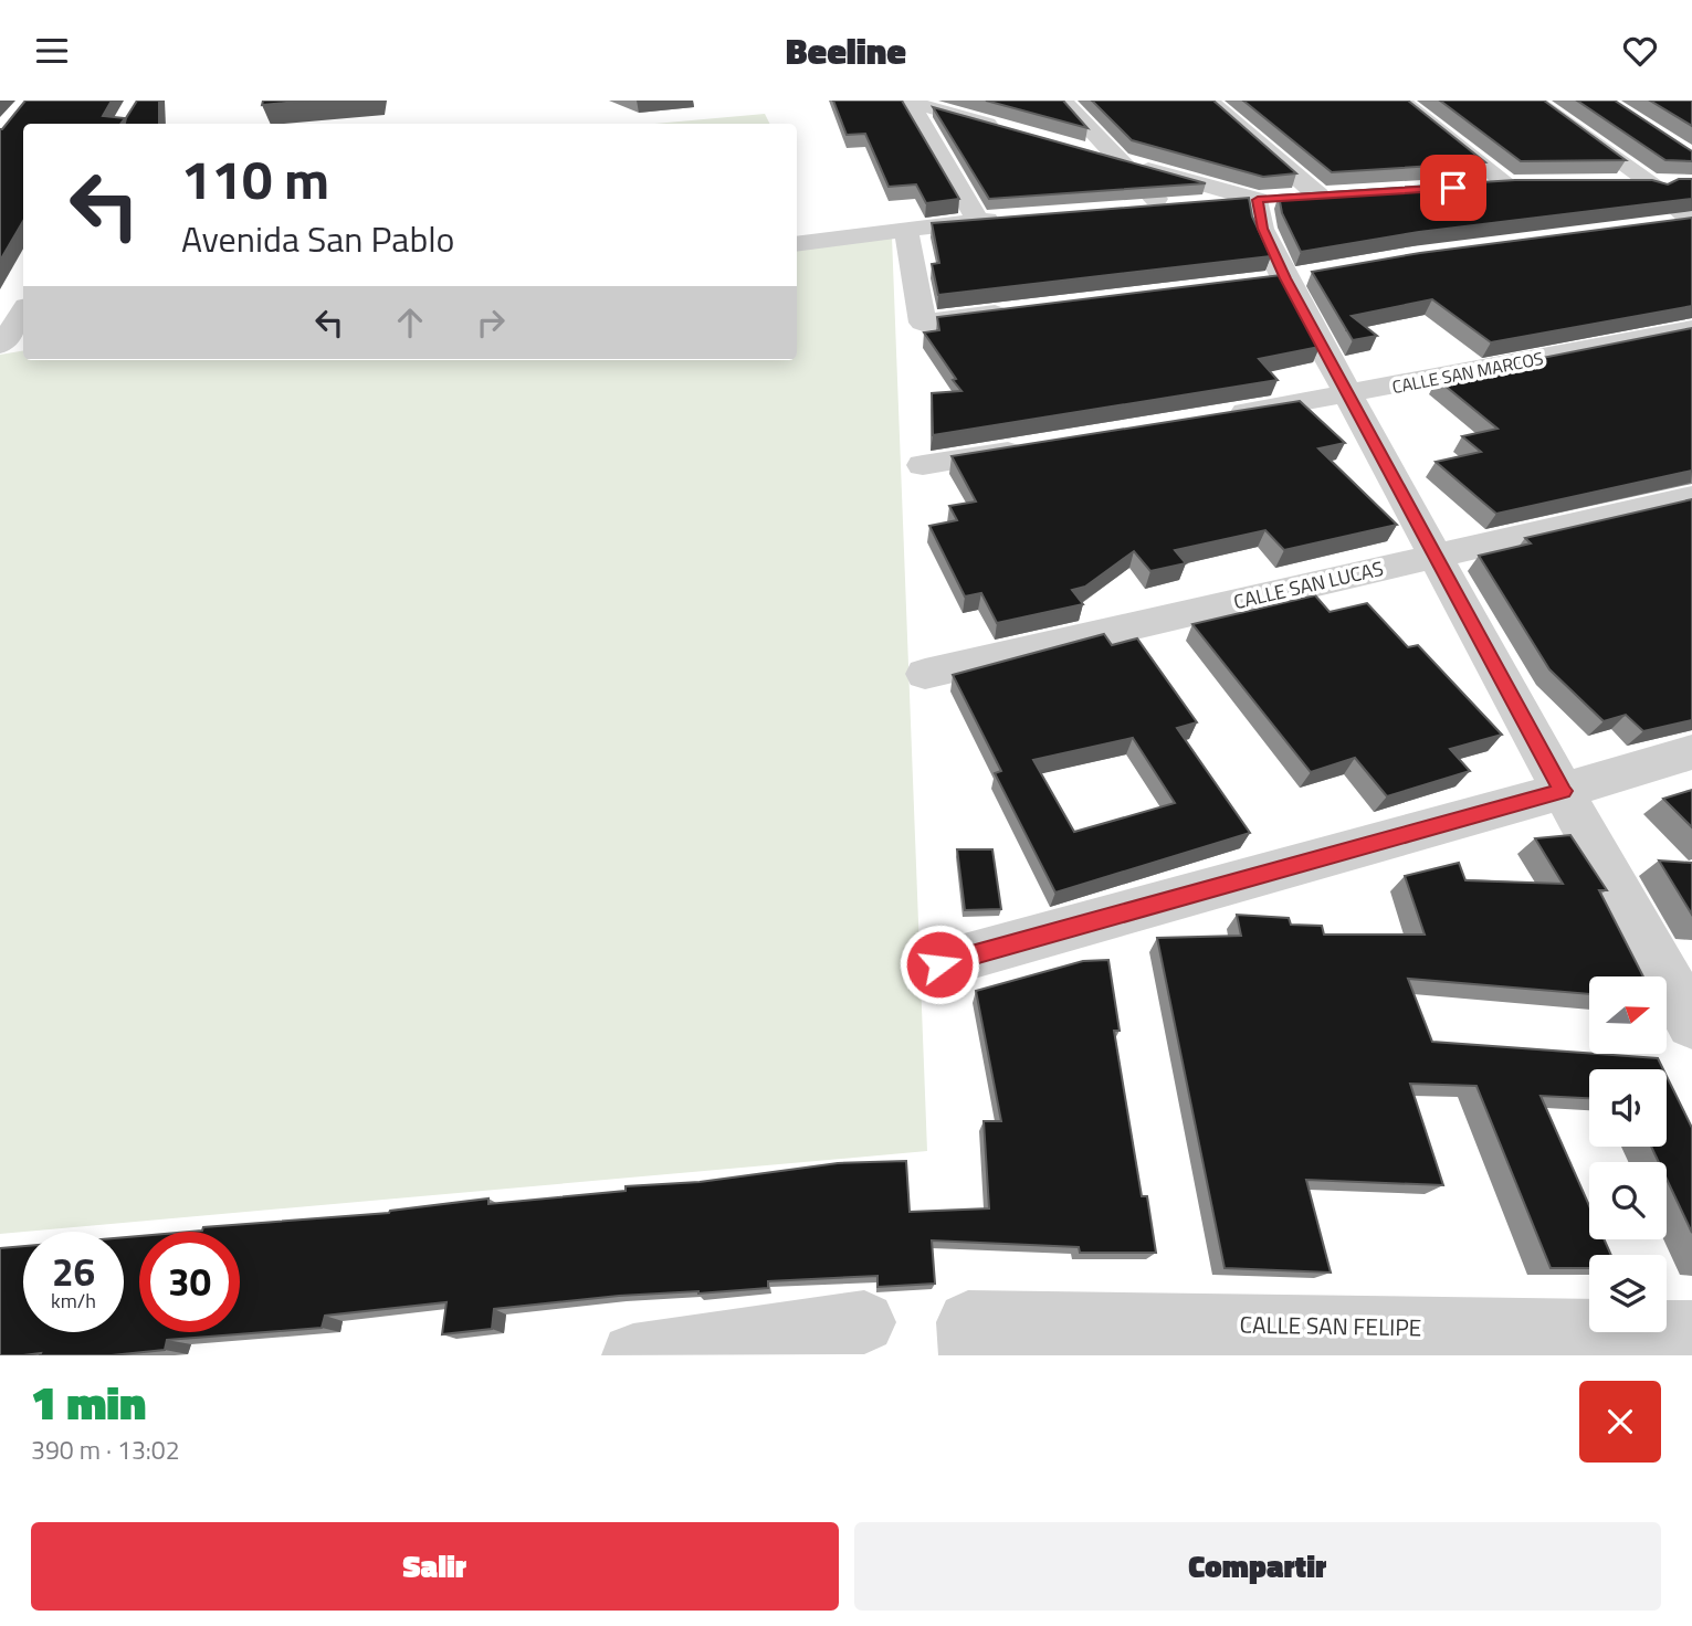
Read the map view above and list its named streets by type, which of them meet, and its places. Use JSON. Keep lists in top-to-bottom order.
{
  "streets": {
    "street": ["CALLE SAN MARCOS", "CALLE SAN LUCAS", "CALLE SAN FELIPE"]
  },
  "north": "right",
  "page": {
    "header": "Beeline",
    "turn": ["110 m", "Avenida San Pablo"],
    "speed": "26 km/h",
    "limit": "30",
    "heading": ["1 min", "390 m · 13:02"],
    "buttons": ["Salir", "Compartir"]
  }
}
